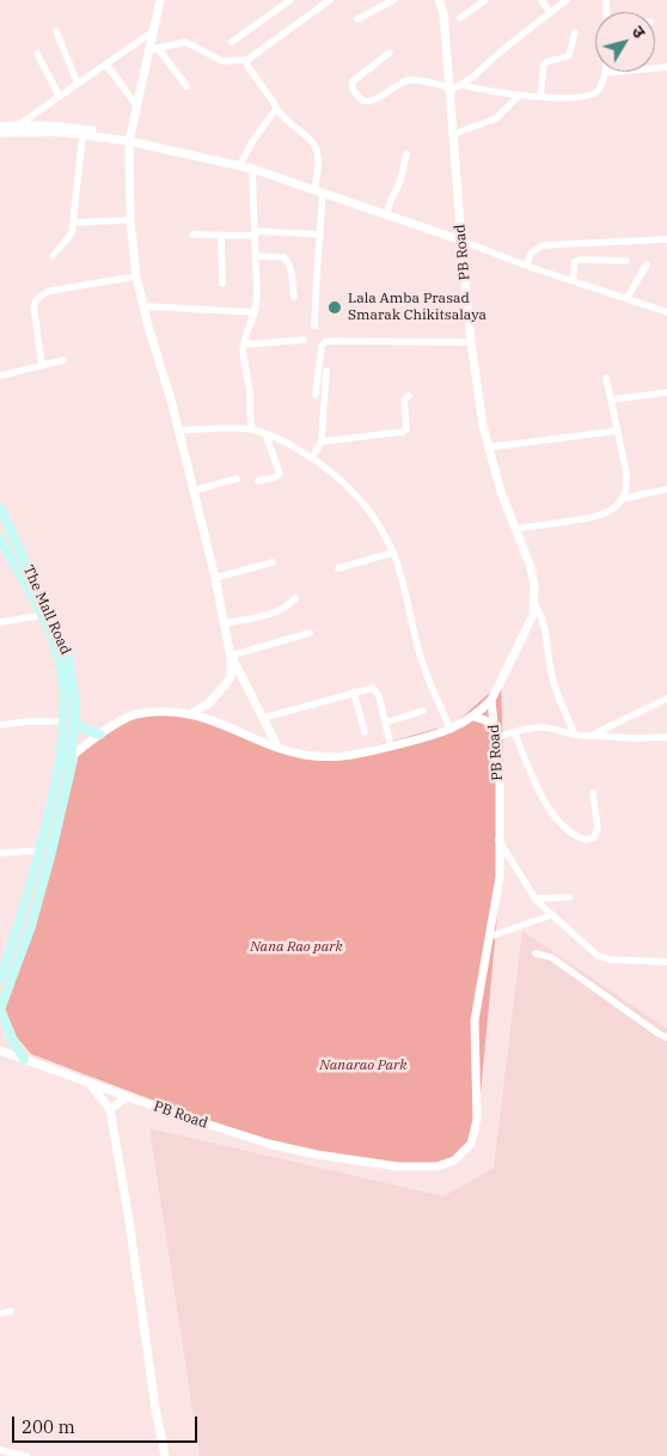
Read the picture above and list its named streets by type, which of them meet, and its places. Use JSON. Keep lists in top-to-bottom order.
{
  "streets": {
    "main road": ["The Mall Road"],
    "street": ["PB Road"]
  },
  "parks": ["Nana Rao park", "Nanarao Park"],
  "places": ["Lala Amba Prasad Smarak Chikitsalaya"],
  "scale_bar": "200 m",
  "north": "top right"
}
